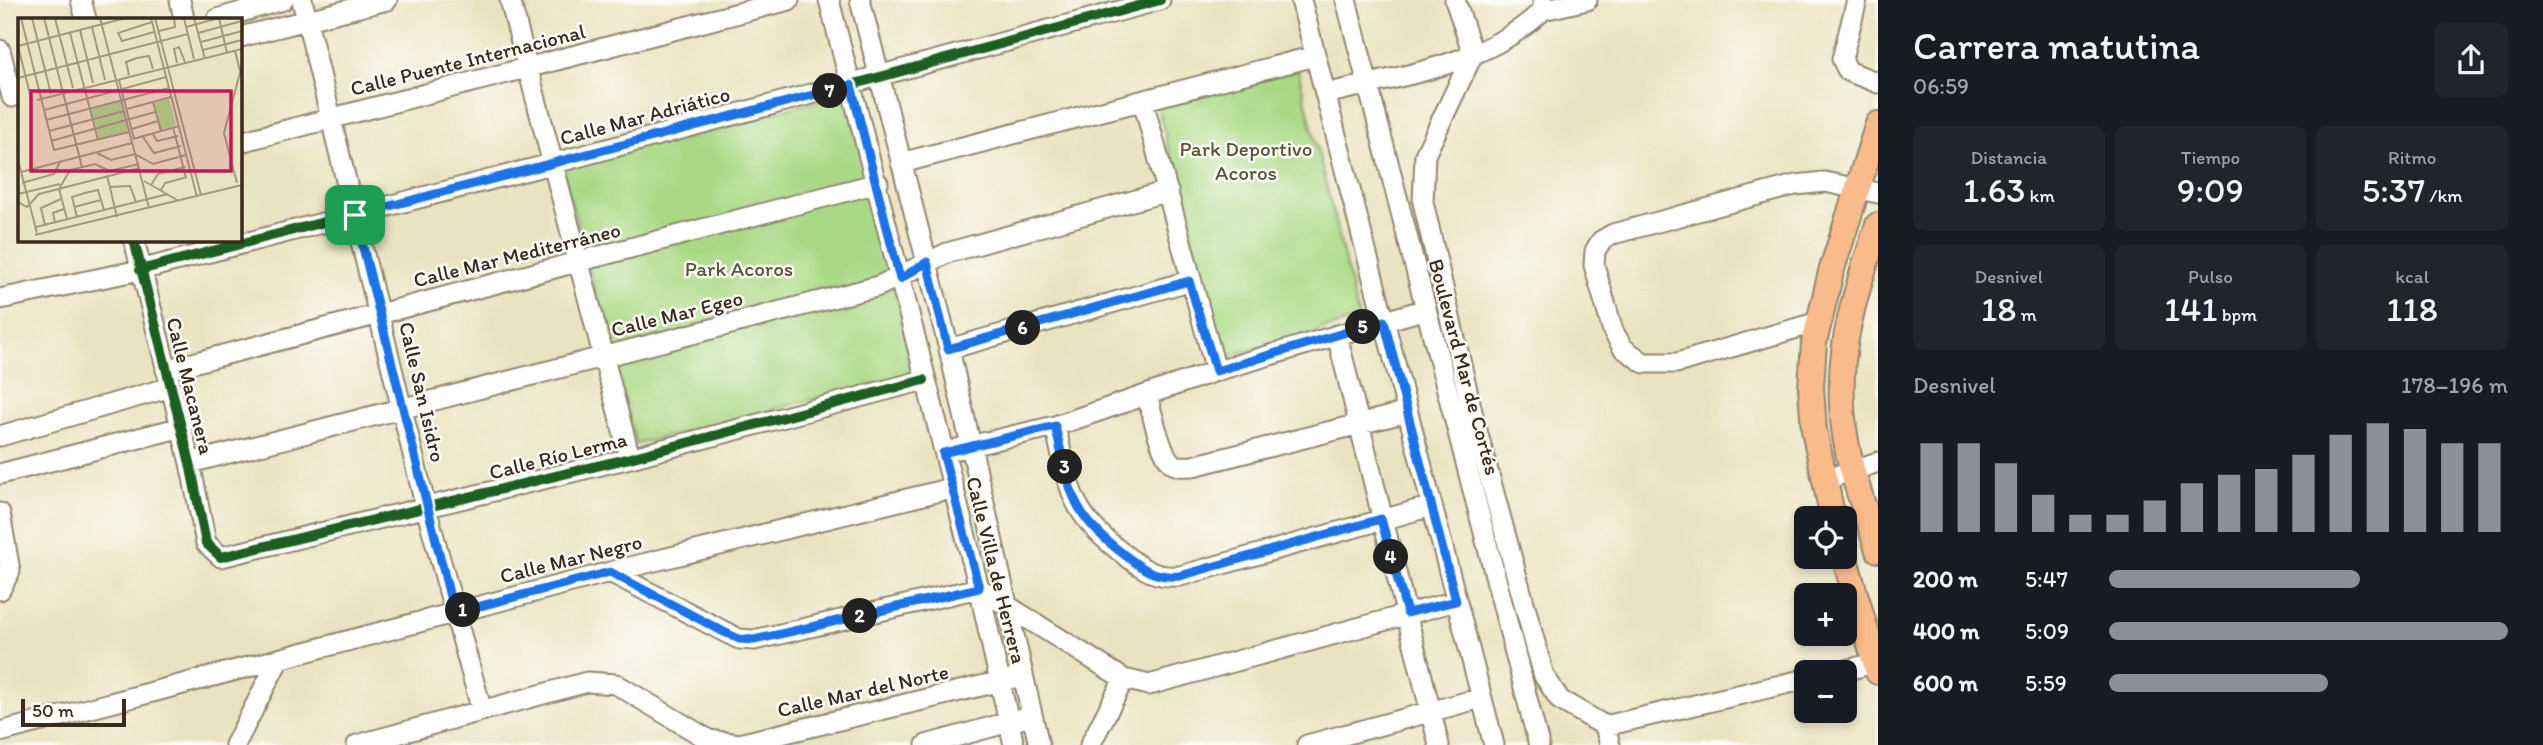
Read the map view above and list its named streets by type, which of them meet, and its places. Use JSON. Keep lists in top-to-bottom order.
{
  "streets": {
    "street": [
      "Calle Puente Internacional",
      "Calle Mar Adriático",
      "Calle Mar Mediterráneo",
      "Calle Mar Egeo",
      "Boulevard Mar de Cortés",
      "Calle Macanera",
      "Calle San Isidro",
      "Calle Río Lerma",
      "Calle Mar Negro",
      "Calle Villa de Herrera",
      "Calle Mar del Norte"
    ]
  },
  "crossings": [
    ["Calle Puente Internacional", "Calle San Isidro"],
    ["Calle Mar Adriático", "Calle Macanera"],
    ["Calle Mar Adriático", "Calle San Isidro"],
    ["Calle Mar Adriático", "Calle Villa de Herrera"],
    ["Calle Mar Mediterráneo", "Calle Macanera"],
    ["Calle Mar Mediterráneo", "Calle San Isidro"],
    ["Calle Mar Mediterráneo", "Calle Villa de Herrera"],
    ["Calle Mar Egeo", "Calle Macanera"],
    ["Calle Mar Egeo", "Calle San Isidro"],
    ["Calle Mar Egeo", "Calle Villa de Herrera"],
    ["Calle Macanera", "Calle Río Lerma"],
    ["Calle San Isidro", "Calle Río Lerma"],
    ["Calle San Isidro", "Calle Mar Negro"],
    ["Calle San Isidro", "Calle Mar del Norte"],
    ["Calle Río Lerma", "Calle Villa de Herrera"],
    ["Calle Mar Negro", "Calle Villa de Herrera"],
    ["Calle Villa de Herrera", "Calle Mar del Norte"]
  ],
  "parks": ["Park Deportivo Acoros", "Park Acoros"],
  "scale_bar": "50 m",
  "page": {
    "heading": ["Carrera matutina", "06:59"],
    "pins": [
      "7",
      "5",
      "6",
      "3",
      "4",
      "1",
      "2"
    ],
    "stats": [
      ["Distancia", "1.63 km"],
      ["Tiempo", "9:09"],
      ["Ritmo", "5:37 /km"],
      ["Desnivel", "18 m"],
      ["Pulso", "141 bpm"],
      ["kcal", "118"]
    ],
    "chart": ["Desnivel", "178–196 m"],
    "map_buttons": ["+", "−"],
    "list": [
      {
        "name": "200 m",
        "note": "5:47"
      },
      {
        "name": "400 m",
        "note": "5:09"
      },
      {
        "name": "600 m",
        "note": "5:59"
      }
    ],
    "scale": "50 m"
  }
}
